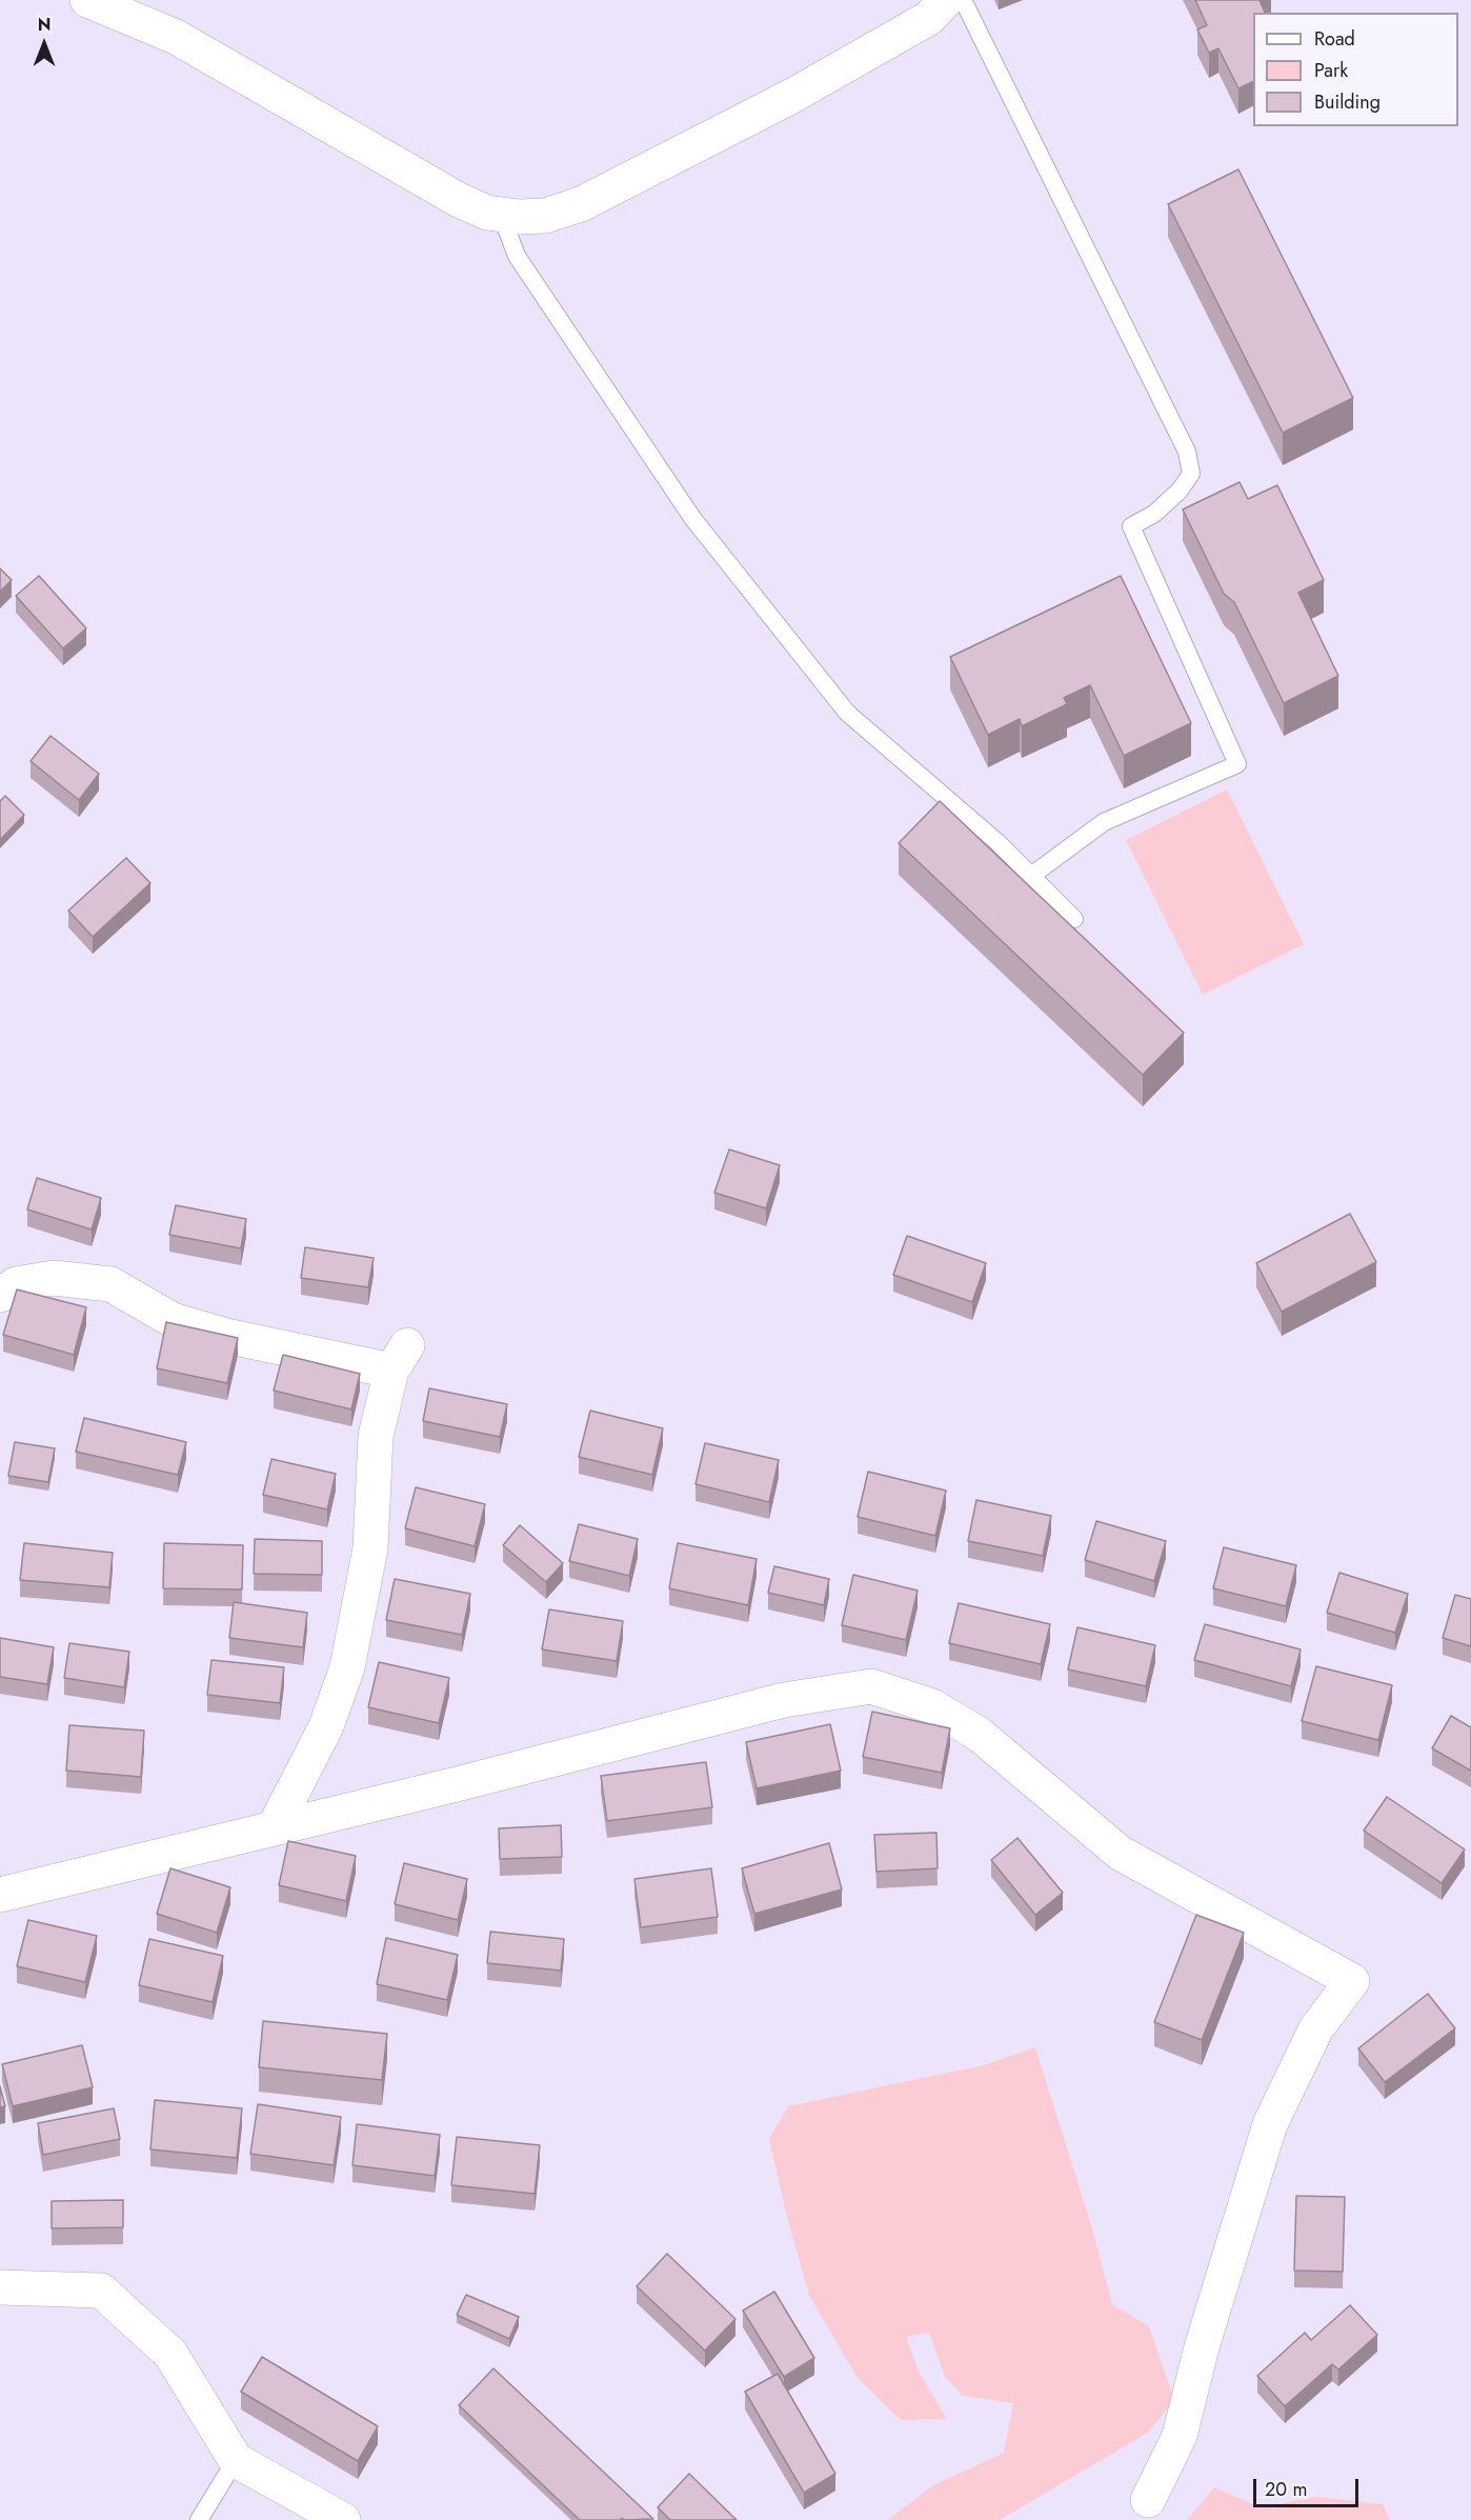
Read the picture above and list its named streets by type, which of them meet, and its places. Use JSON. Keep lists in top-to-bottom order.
{
  "legend": ["Road", "Park", "Building"],
  "scale_bar": "20 m",
  "north": "top"
}
